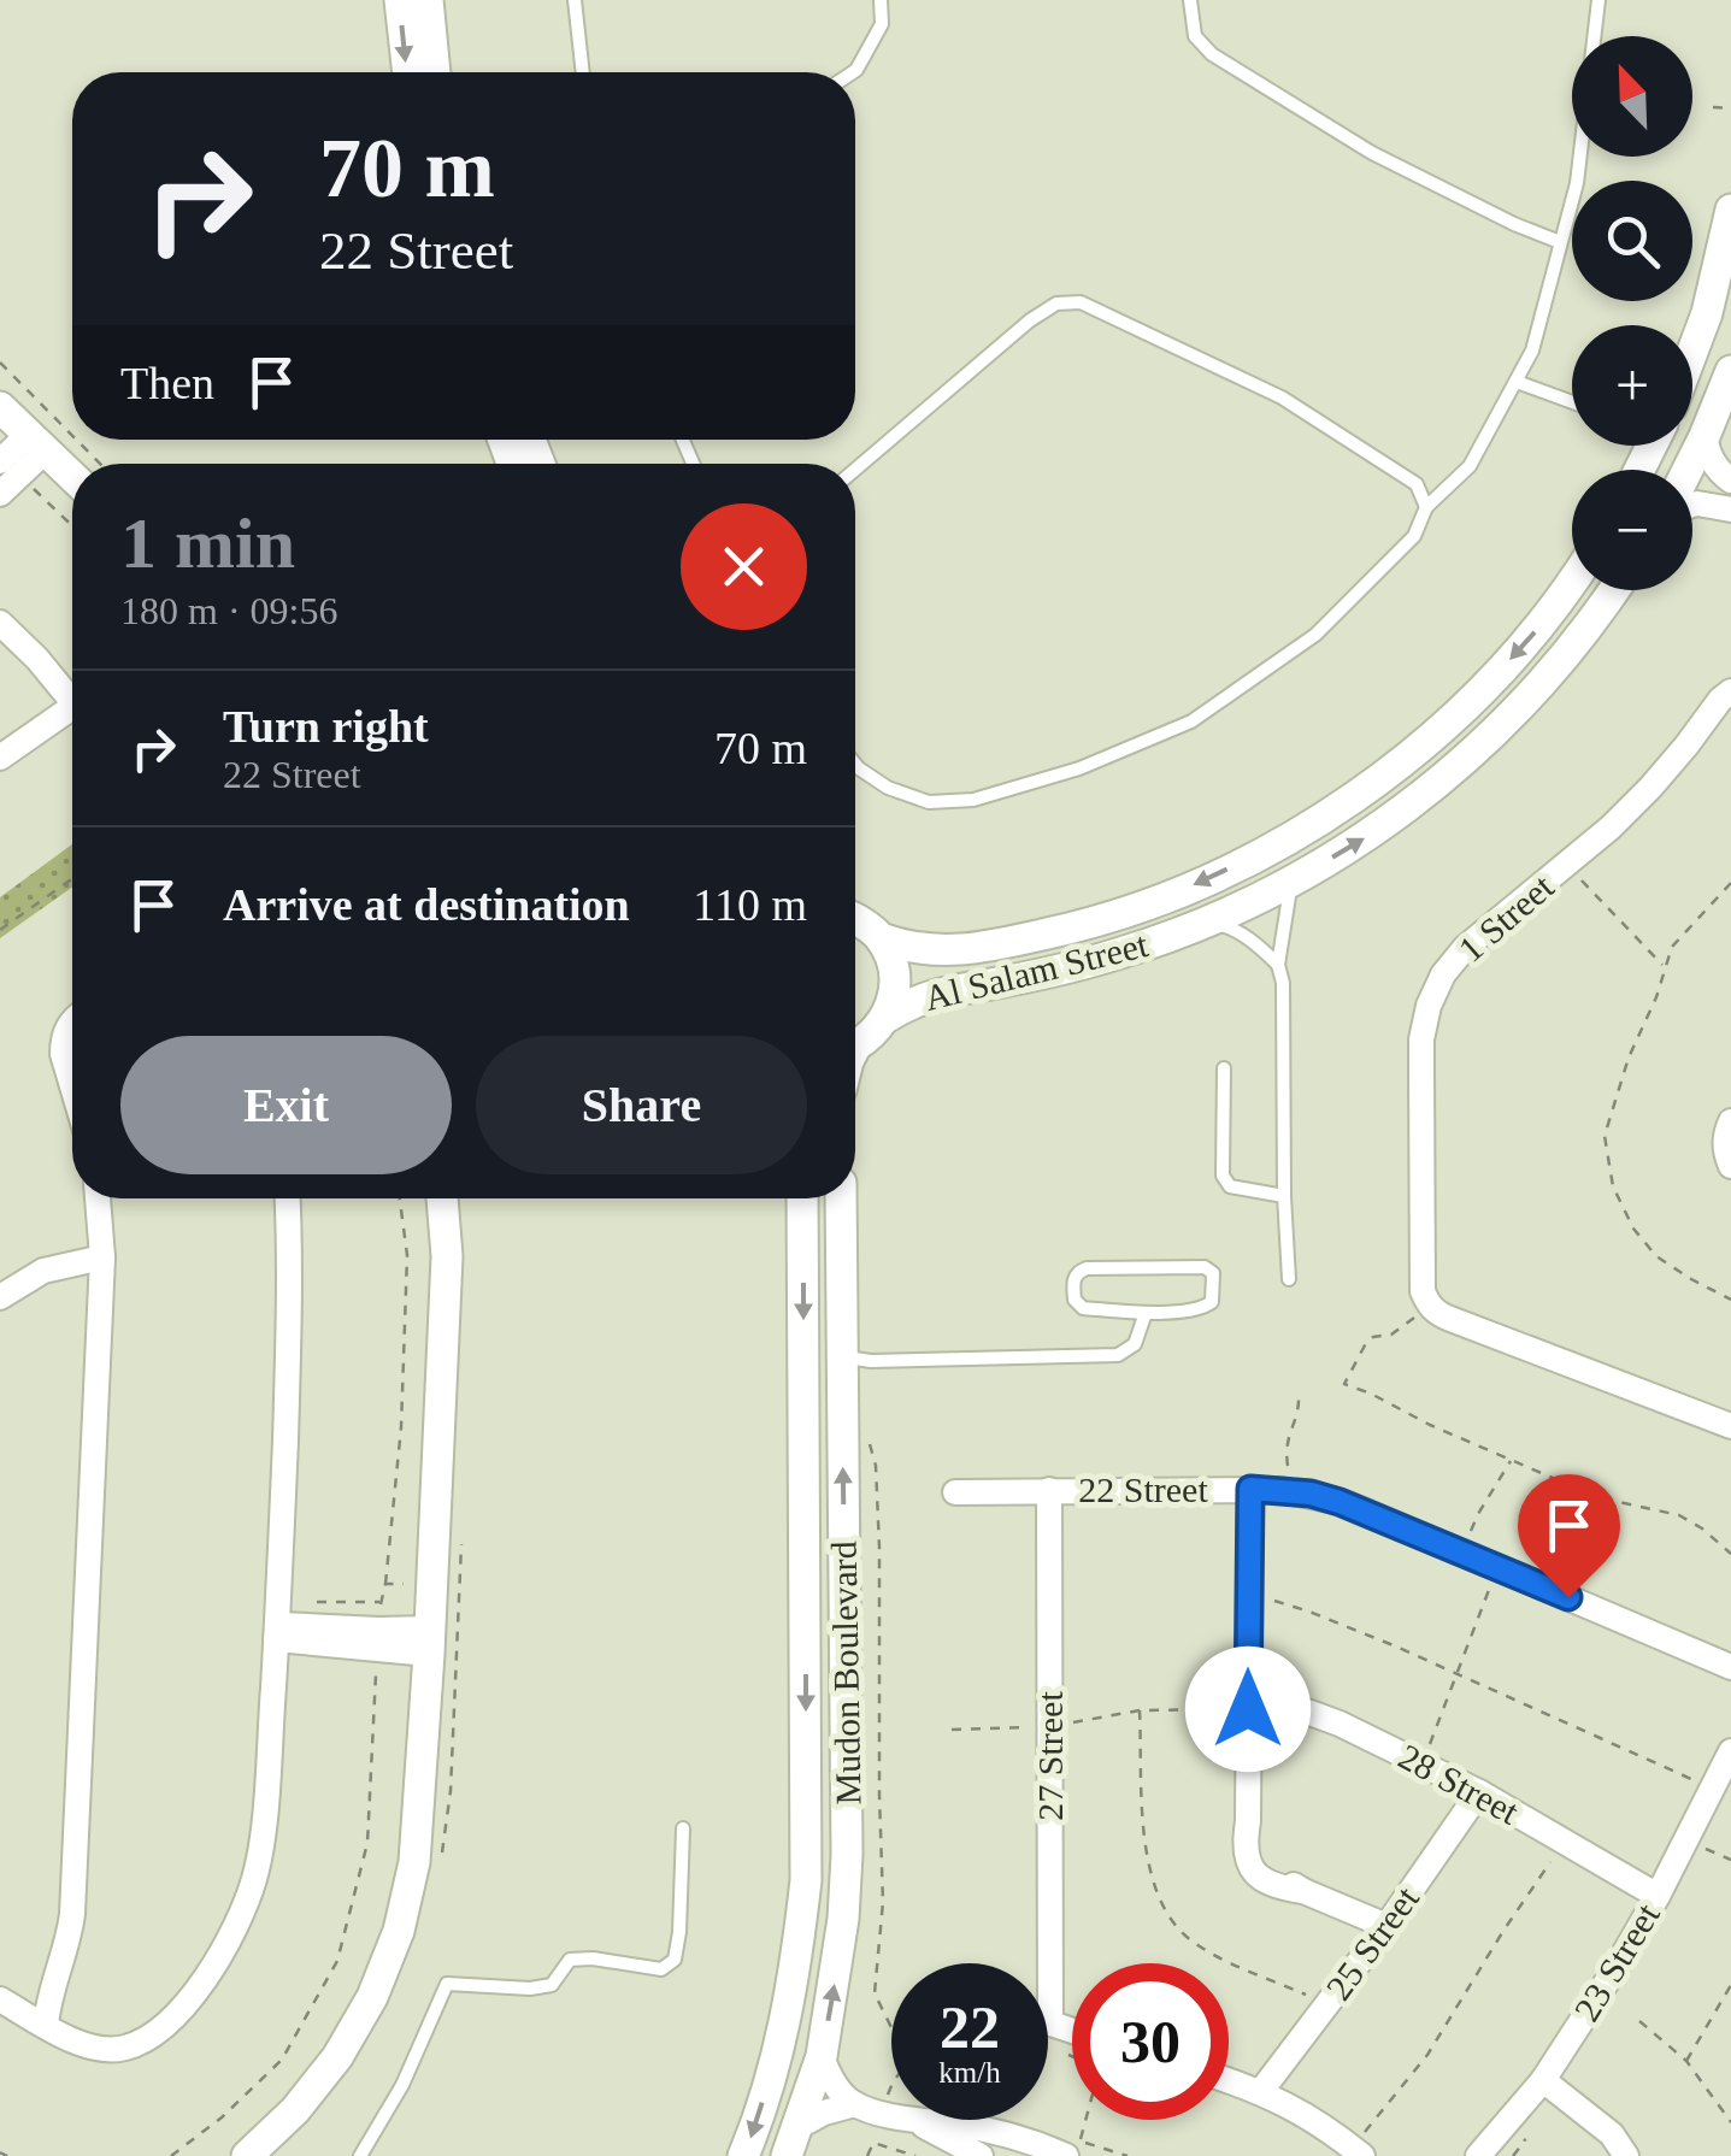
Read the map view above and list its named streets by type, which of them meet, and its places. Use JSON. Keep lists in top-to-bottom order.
{
  "streets": {
    "street": [
      "1 Street",
      "Al Salam Street",
      "22 Street",
      "Mudon Boulevard",
      "27 Street",
      "28 Street",
      "25 Street",
      "23 Street"
    ]
  },
  "crossings": [
    ["22 Street", "27 Street"],
    ["28 Street", "25 Street"],
    ["28 Street", "23 Street"]
  ],
  "north": "top left",
  "page": {
    "map_buttons": ["+", "−"],
    "turn": ["70 m", "22 Street"],
    "then": "Then",
    "heading": ["1 min", "180 m · 09:56"],
    "list": [
      {
        "name": "Turn right",
        "note": "22 Street",
        "value": "70 m"
      },
      {
        "name": "Arrive at destination",
        "value": "110 m"
      }
    ],
    "buttons": ["Exit", "Share"],
    "speed": "22 km/h",
    "limit": "30"
  }
}
